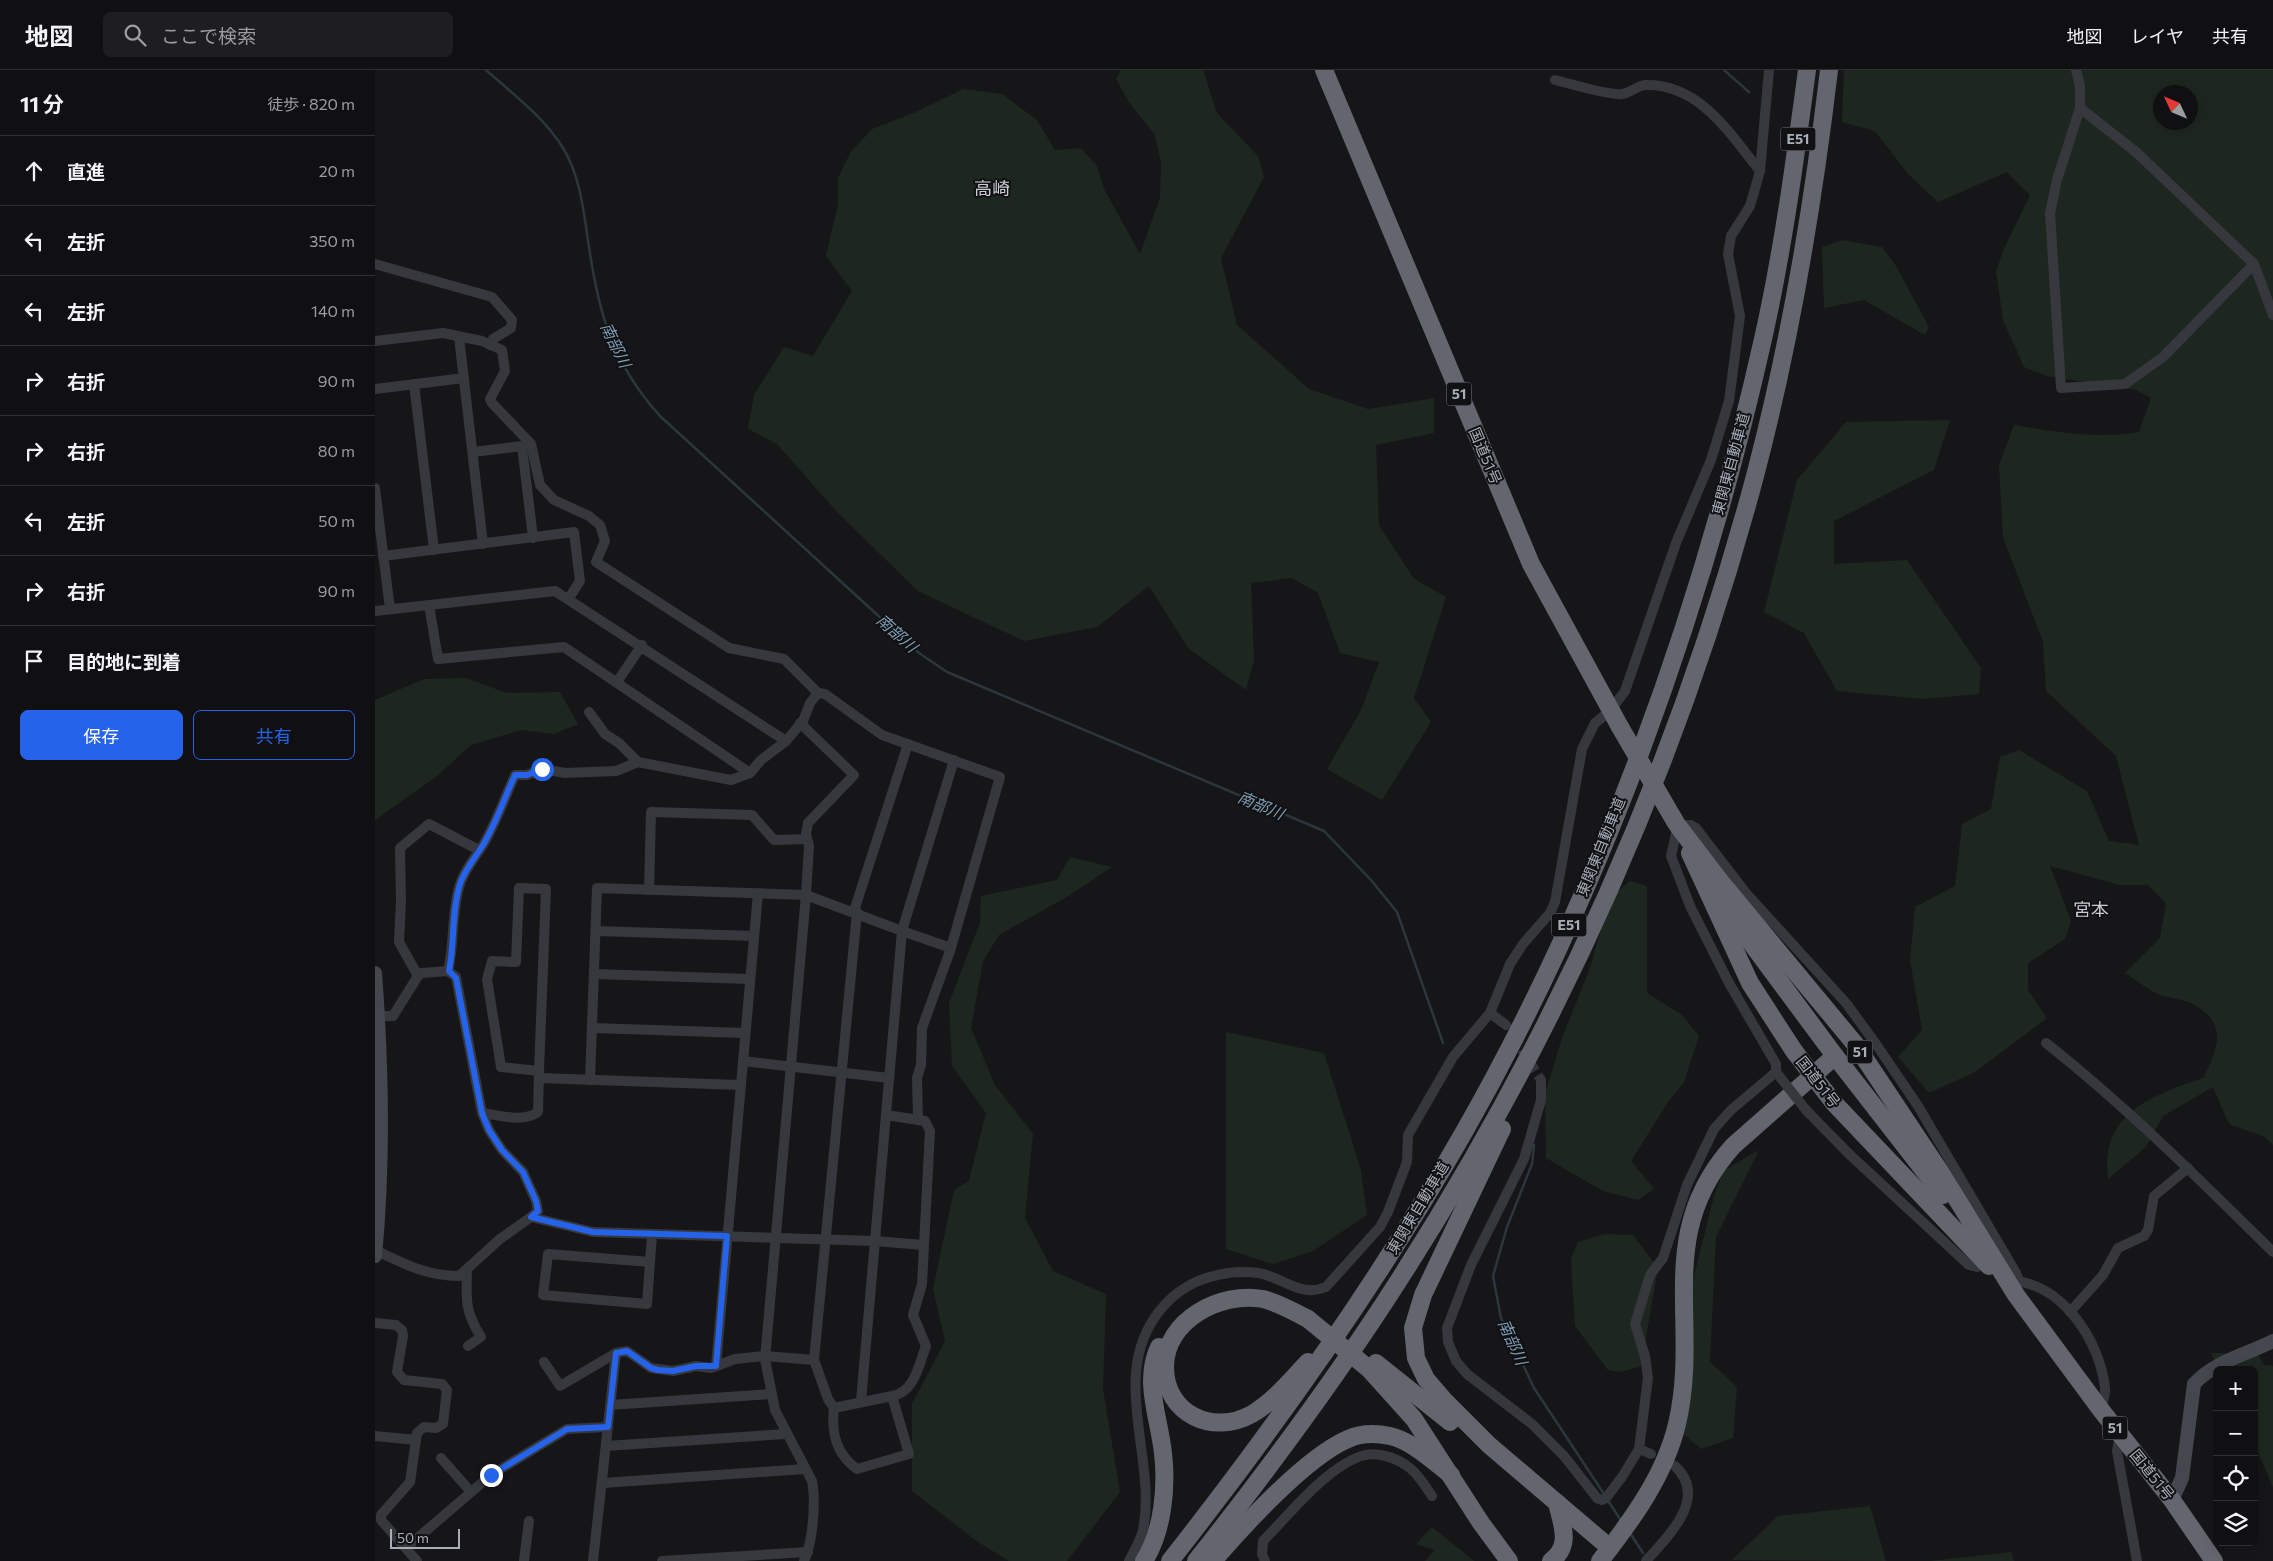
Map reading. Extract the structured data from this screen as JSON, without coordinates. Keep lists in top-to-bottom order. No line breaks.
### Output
{"streets":{"highway":["E51","51","国道51号","東関東自動車道"]},"districts":["高崎","宮本"],"water":["南部川"],"scale_bar":"50 m","north":"top left","page":{"header":"地図","search":"ここで検索","nav":["地図","レイヤ","共有"],"heading":["11 分","徒歩 · 820 m"],"list":[["直進","20 m"],["左折","350 m"],["左折","140 m"],["右折","90 m"],["右折","80 m"],["左折","50 m"],["右折","90 m"],"目的地に到着"],"buttons":["保存","共有"],"map_buttons":["+","−"],"scale":"50 m"}}
